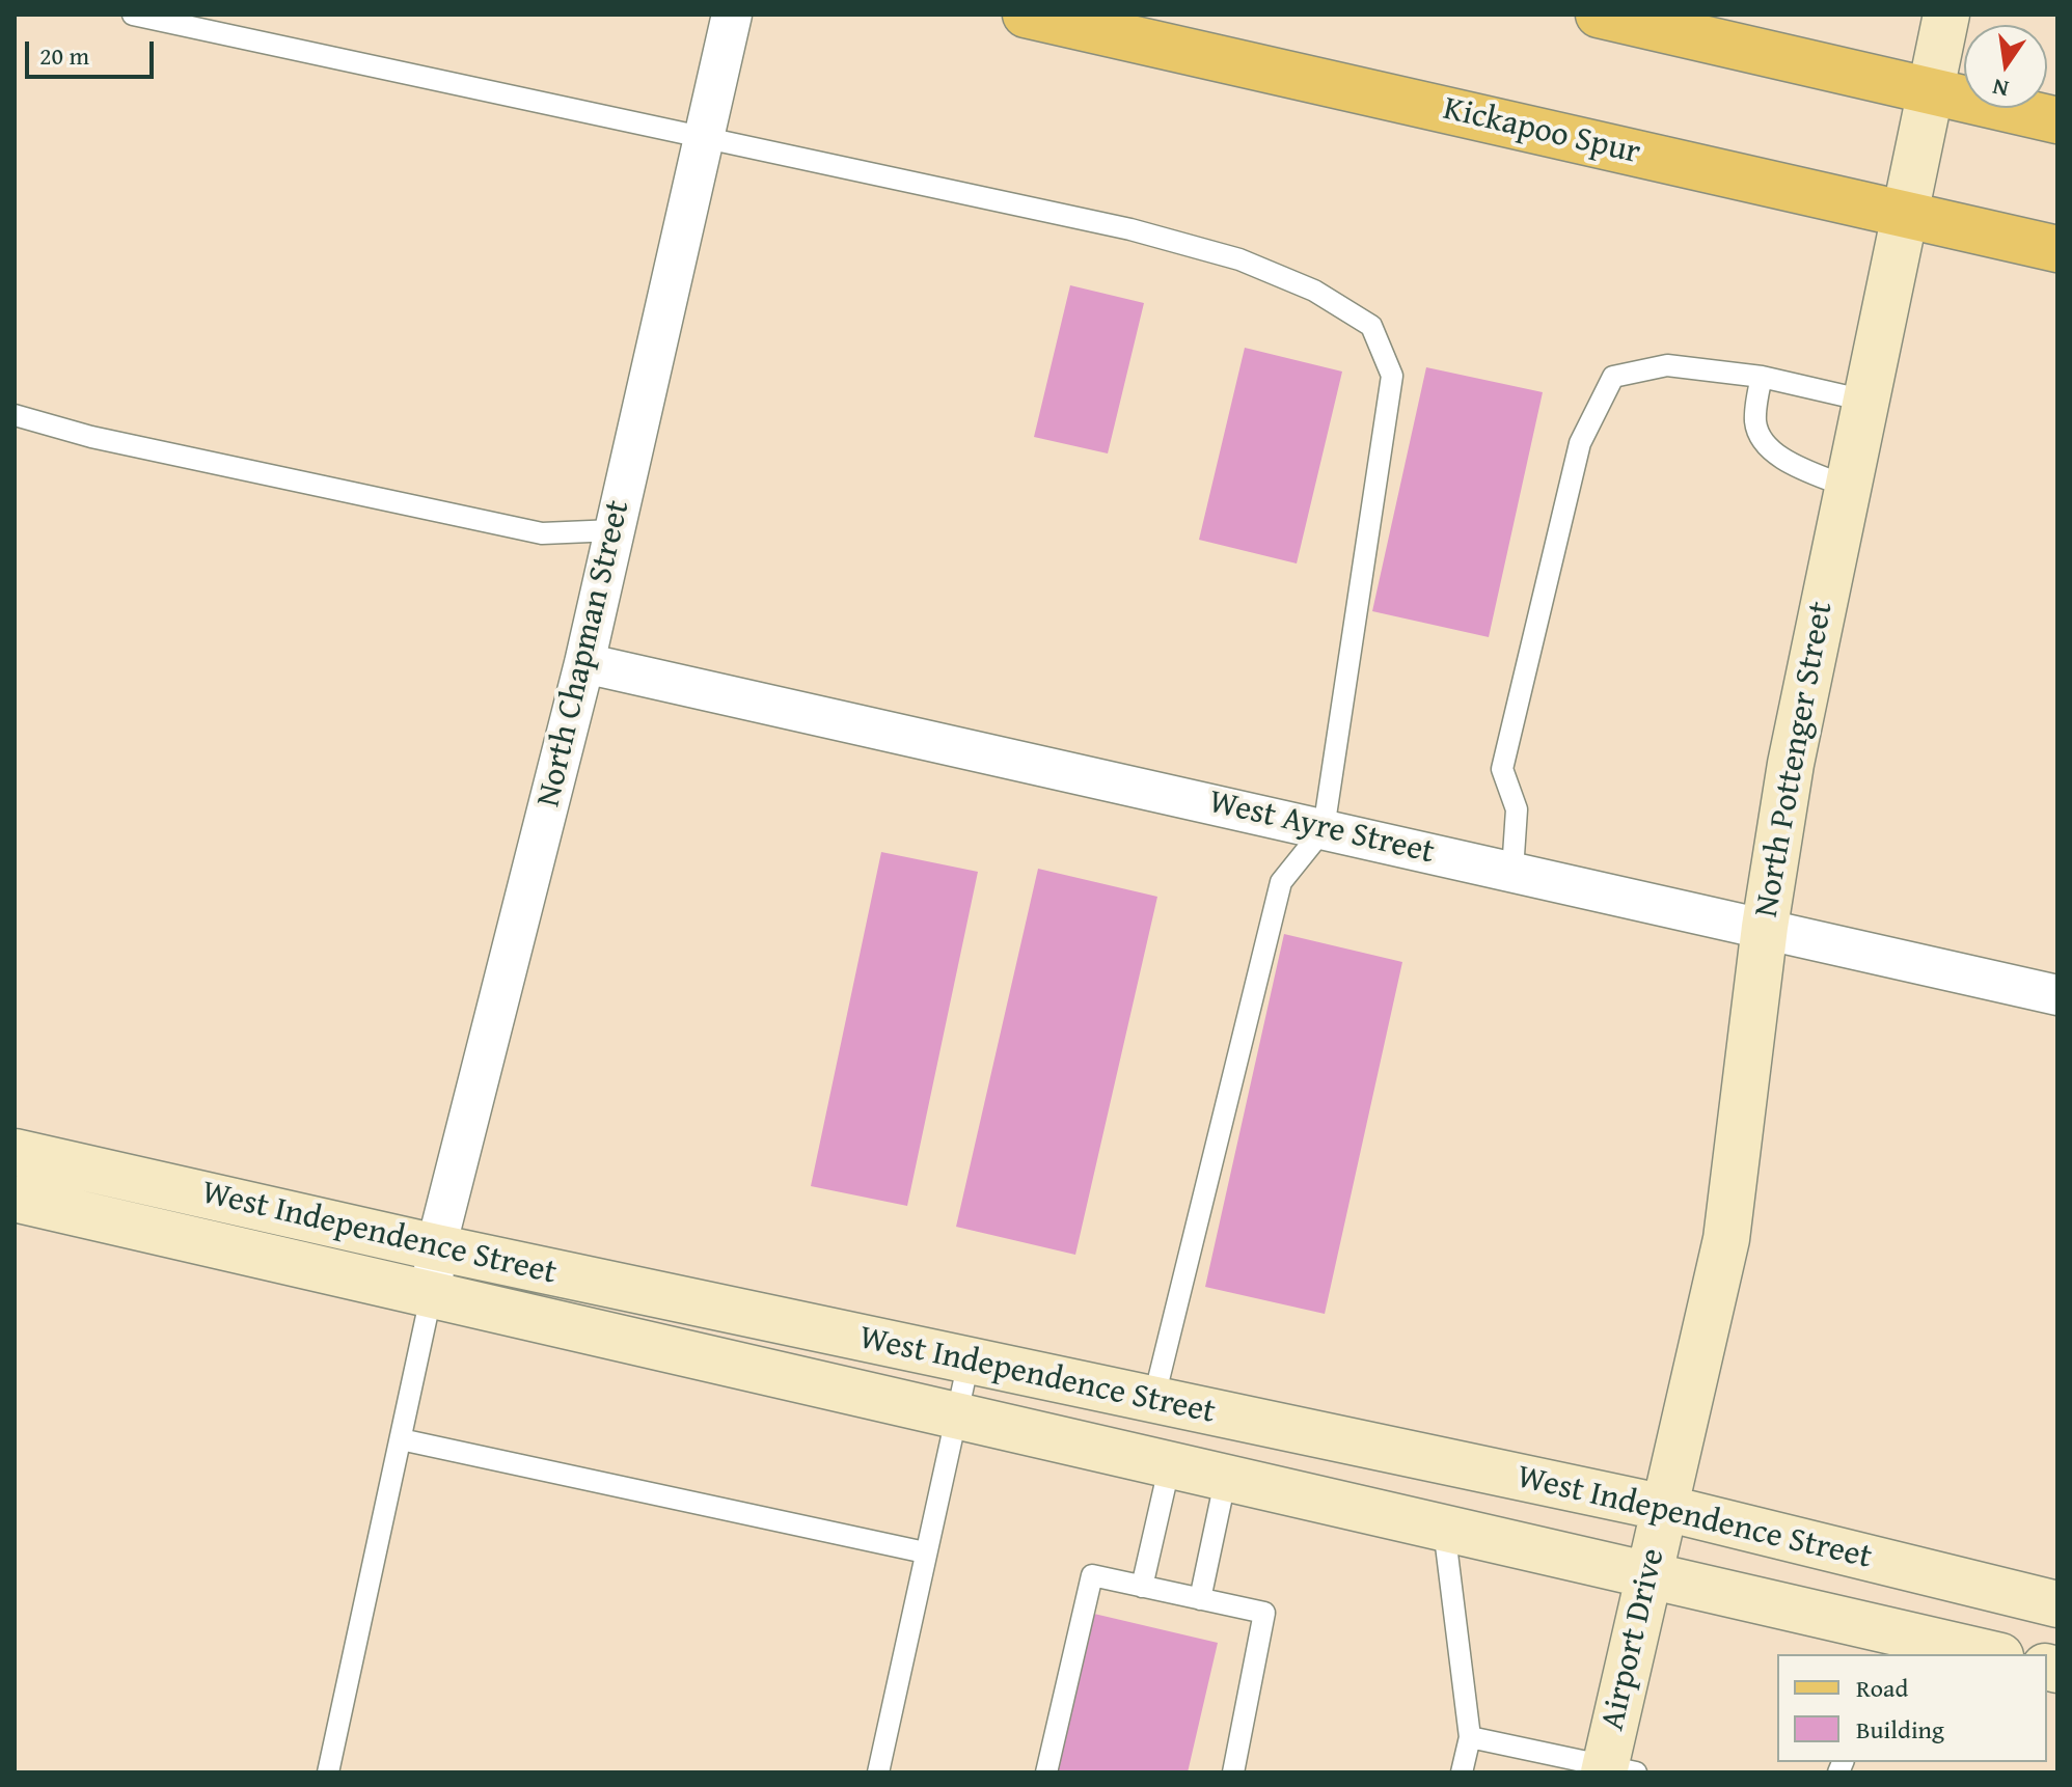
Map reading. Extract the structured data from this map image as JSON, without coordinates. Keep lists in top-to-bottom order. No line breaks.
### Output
{"streets":{"main road":["Kickapoo Spur"],"street":["North Chapman Street","North Pottenger Street","West Ayre Street","West Independence Street","Airport Drive"]},"crossings":[["Kickapoo Spur","North Pottenger Street"],["North Chapman Street","West Ayre Street"],["North Chapman Street","West Independence Street"],["North Pottenger Street","West Ayre Street"],["North Pottenger Street","West Independence Street"],["North Pottenger Street","Airport Drive"],["West Independence Street","Airport Drive"]],"legend":["Road","Building"],"scale_bar":"20 m","north":"bottom"}
